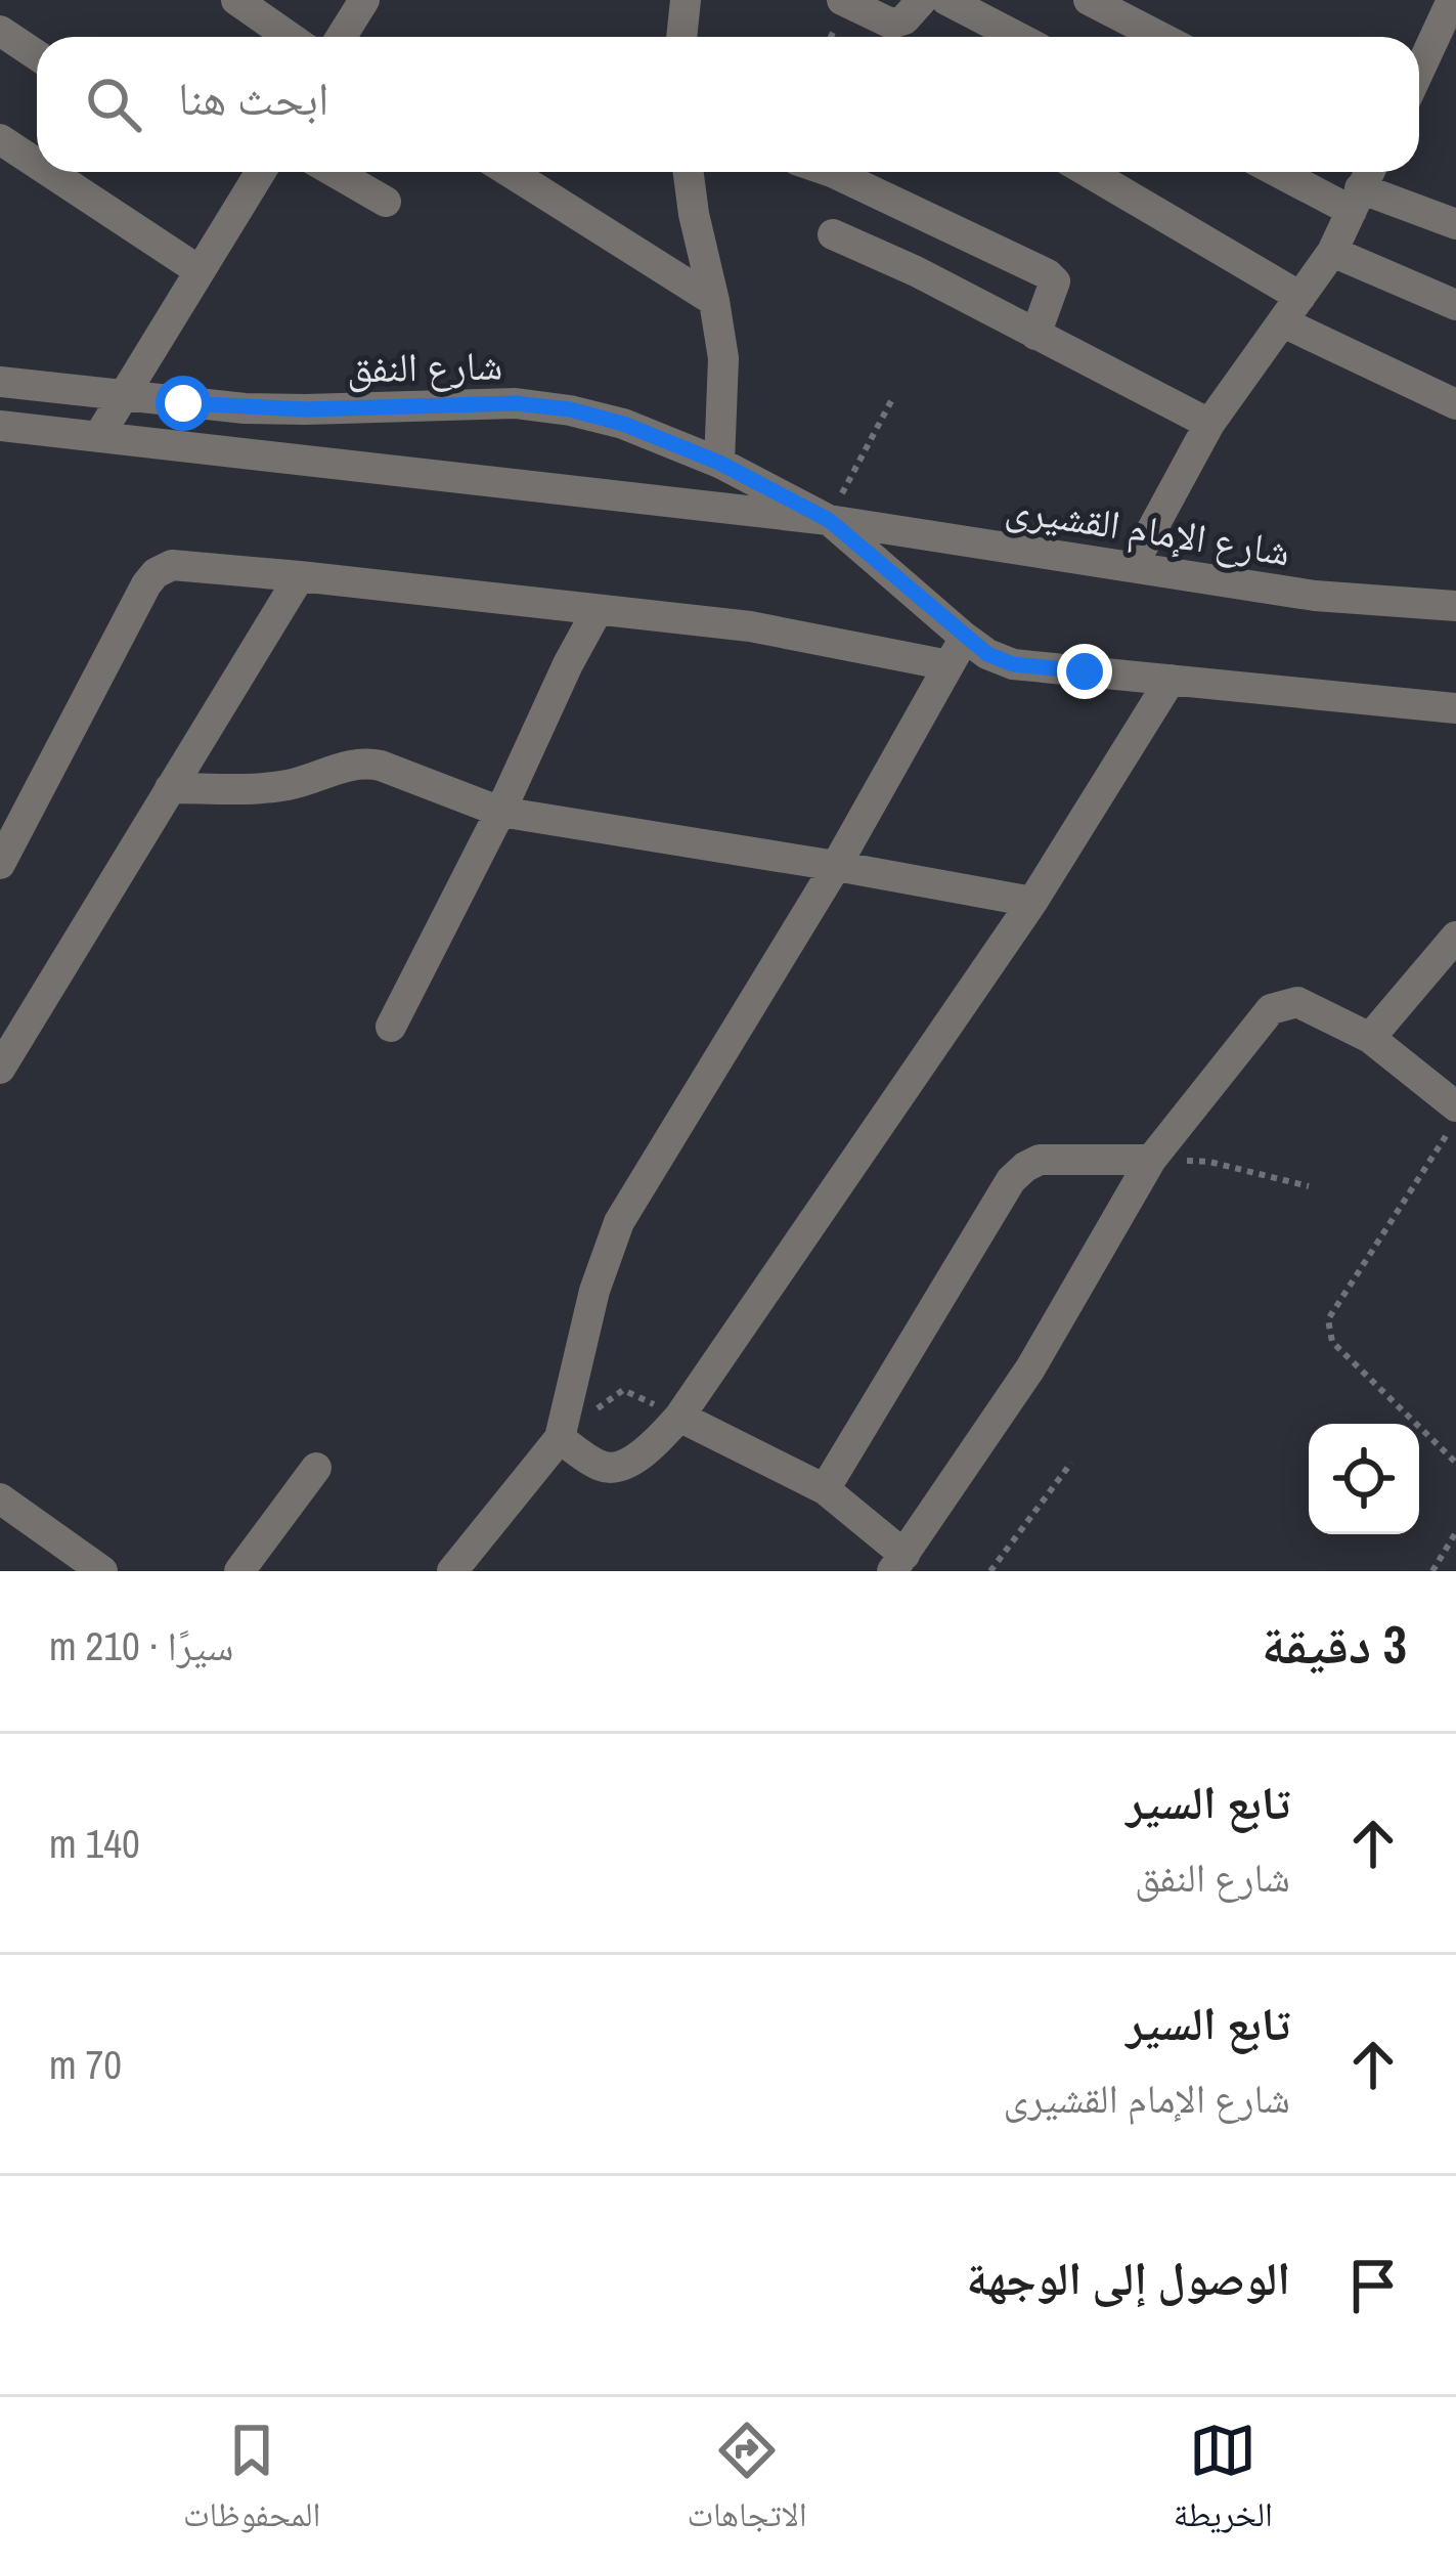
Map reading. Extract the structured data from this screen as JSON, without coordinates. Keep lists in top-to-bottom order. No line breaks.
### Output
{"streets":{"street":["شارع النفق","شارع الإمام القشيرى"]},"crossings":[["شارع النفق","شارع الإمام القشيرى"]],"page":{"search":"ابحث هنا","heading":["3 دقيقة","سيرًا · 210 m"],"list":[["تابع السير","شارع النفق","140 m"],["تابع السير","شارع الإمام القشيرى","70 m"],"الوصول إلى الوجهة"],"nav":["الخريطة","الاتجاهات","المحفوظات"]}}
